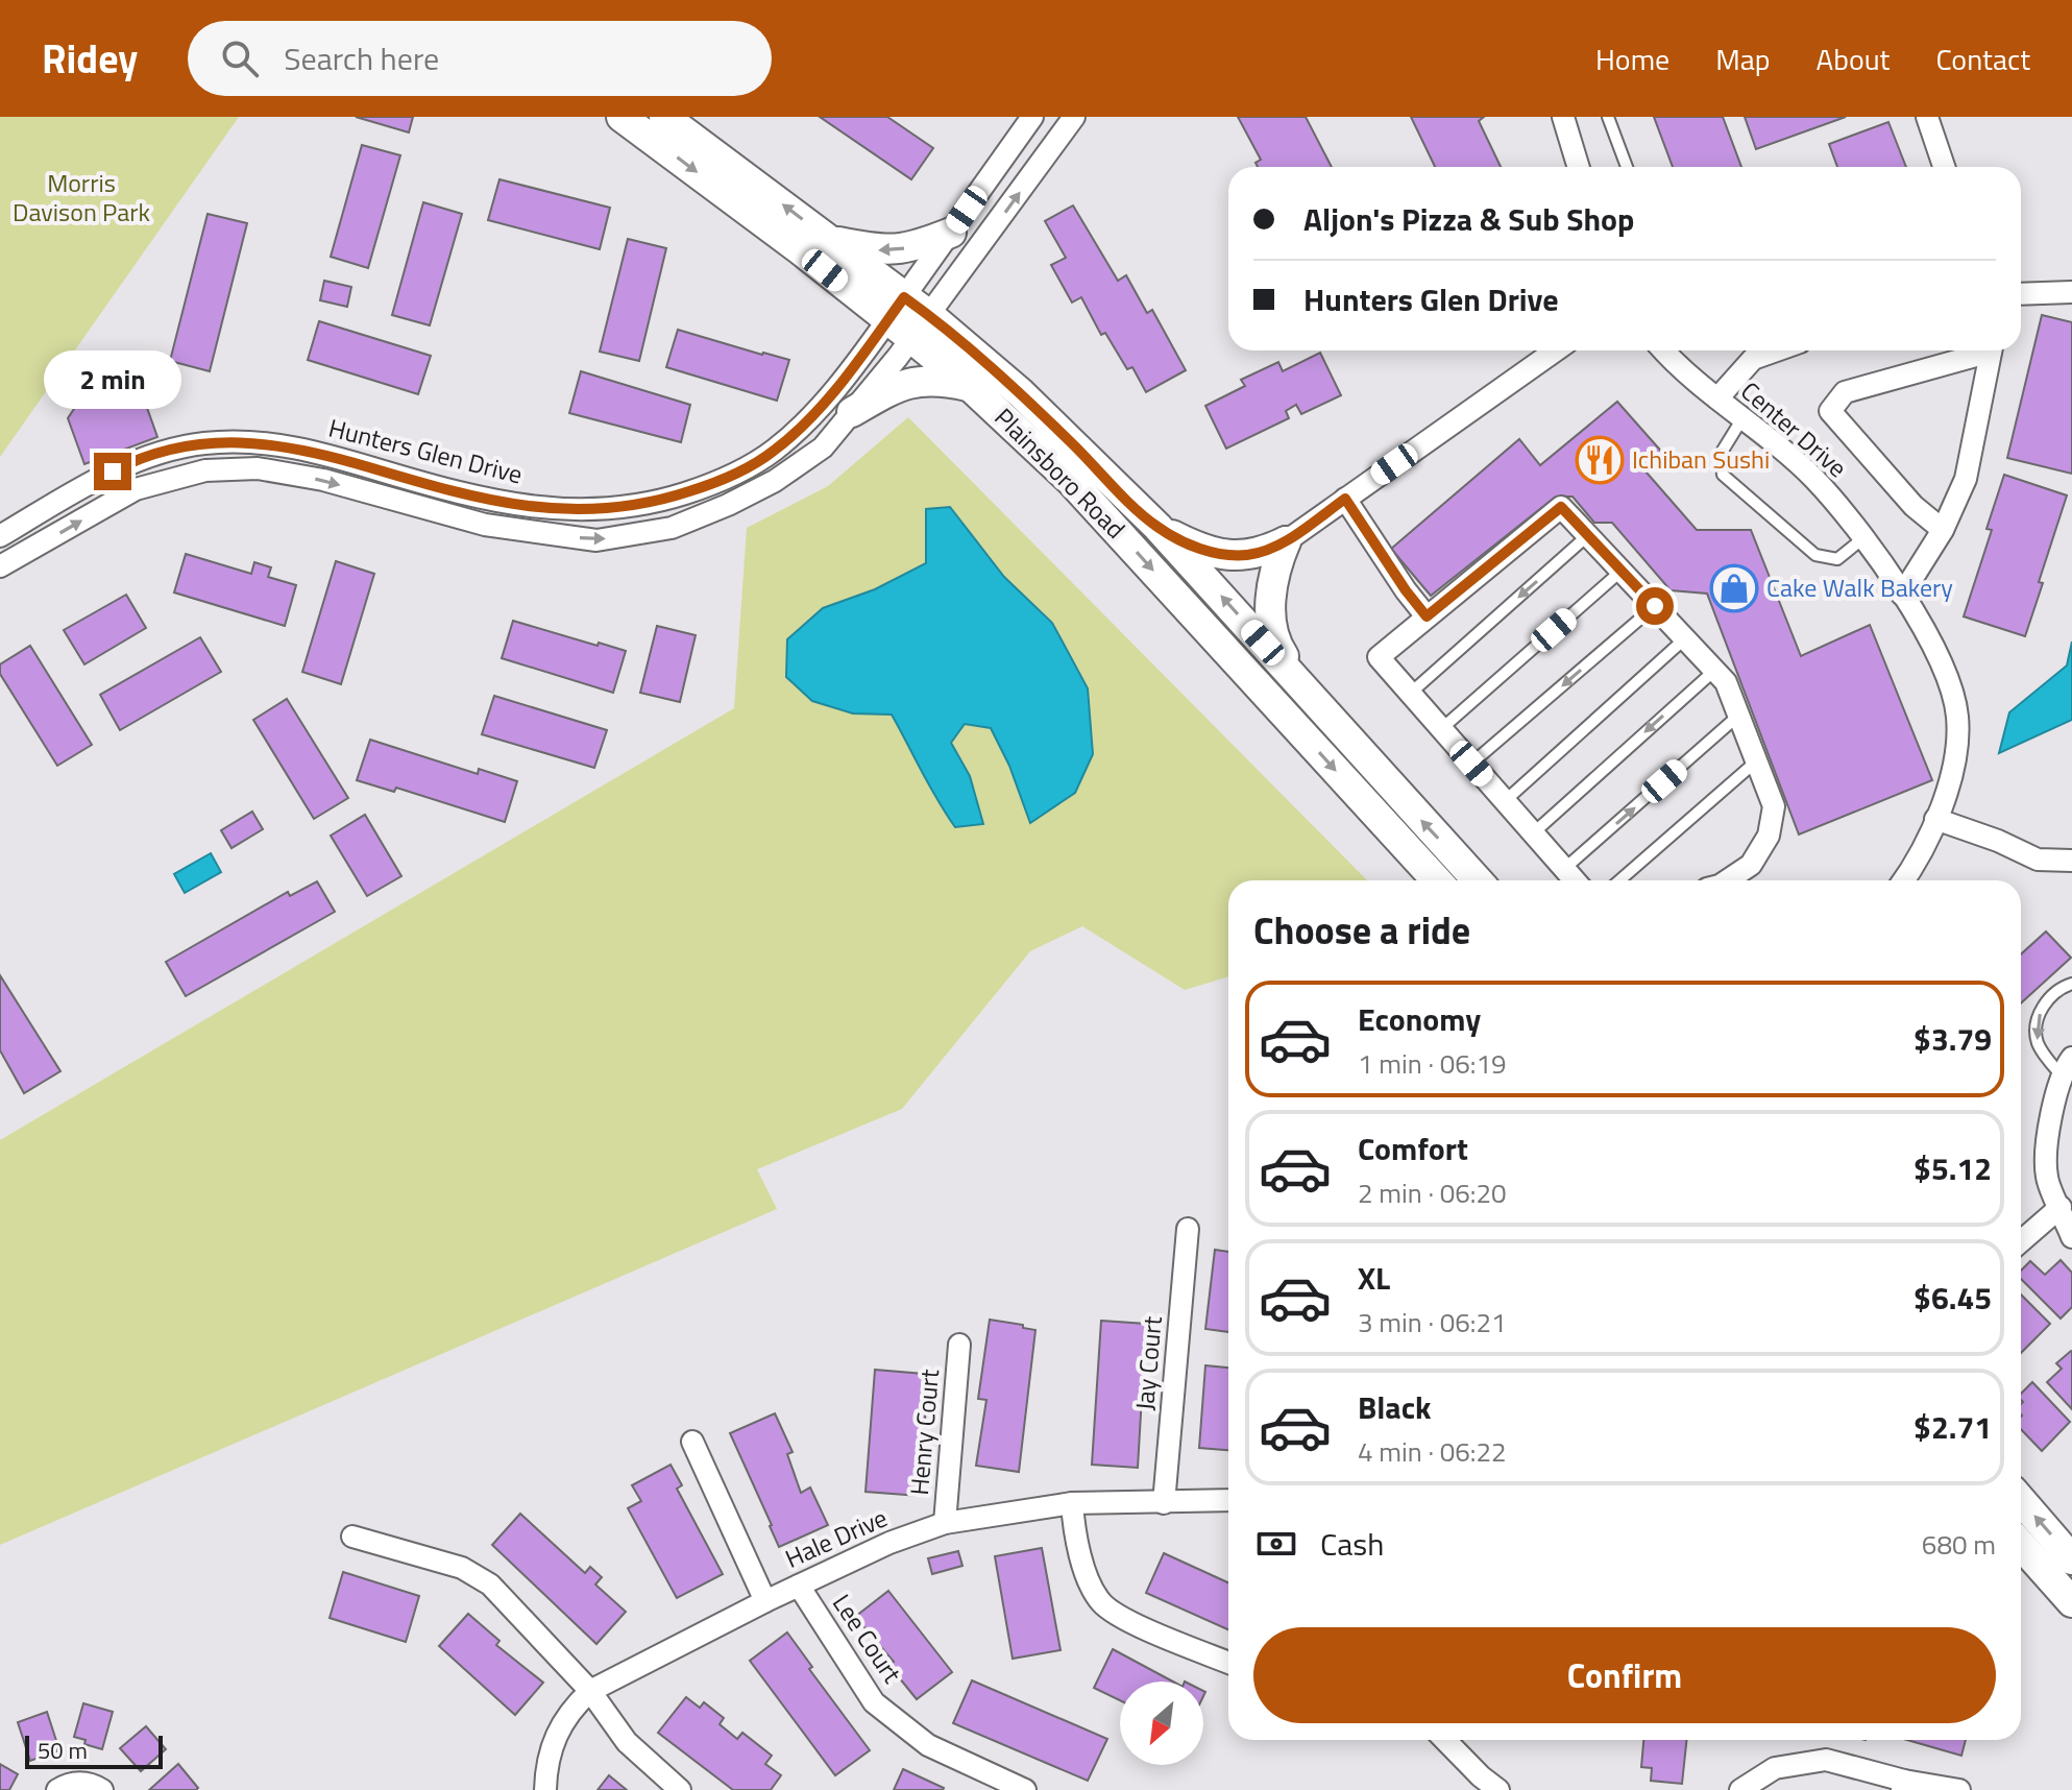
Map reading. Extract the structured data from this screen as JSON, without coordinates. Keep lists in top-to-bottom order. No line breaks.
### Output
{"streets":{"street":["Center Drive","Hunters Glen Drive","Plainsboro Road","Jay Court","Henry Court","Hale Drive","Lee Court"]},"crossings":[["Hunters Glen Drive","Plainsboro Road"],["Jay Court","Hale Drive"],["Henry Court","Hale Drive"],["Hale Drive","Lee Court"]],"parks":["Morris Davison Park"],"places":{"restaurant":["Ichiban Sushi"],"shop":["Cake Walk Bakery"]},"scale_bar":"50 m","north":"bottom left","page":{"header":"Ridey","search":"Search here","nav":["Home","Map","About","Contact"],"banner":["Aljon's Pizza & Sub Shop","Hunters Glen Drive"],"bubble":"2 min","heading":"Choose a ride","list":[{"name":"Economy","note":"1 min · 06:19","value":"$3.79"},{"name":"Comfort","note":"2 min · 06:20","value":"$5.12"},{"name":"XL","note":"3 min · 06:21","value":"$6.45"},{"name":"Black","note":"4 min · 06:22","value":"$2.71"}],"pay":["Cash","680 m"],"buttons":"Confirm","scale":"50 m"}}
